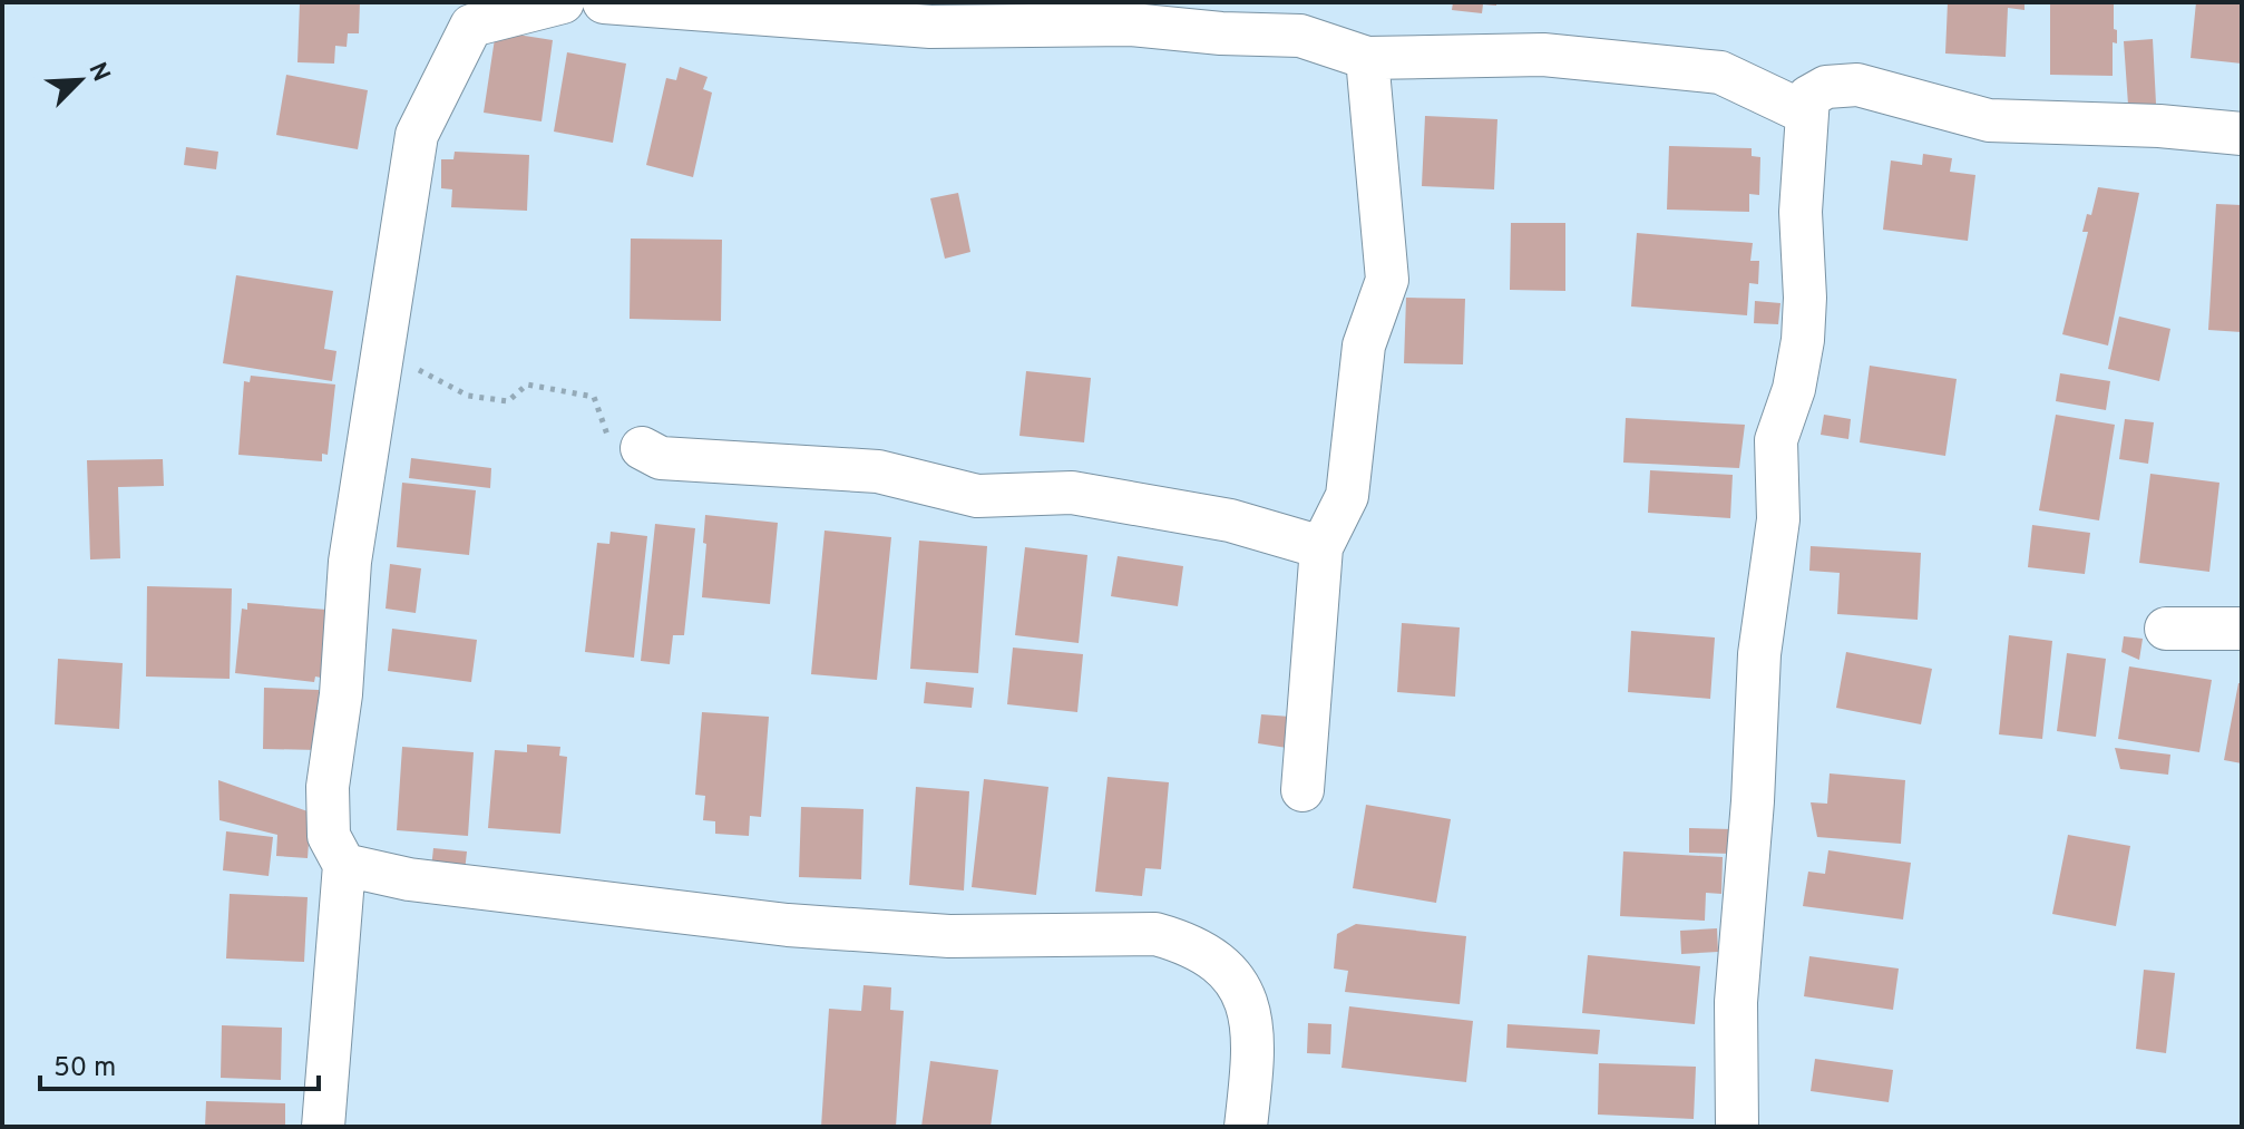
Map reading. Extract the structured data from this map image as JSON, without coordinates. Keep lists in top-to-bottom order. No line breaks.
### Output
{"scale_bar":"50 m","north":"top right"}
